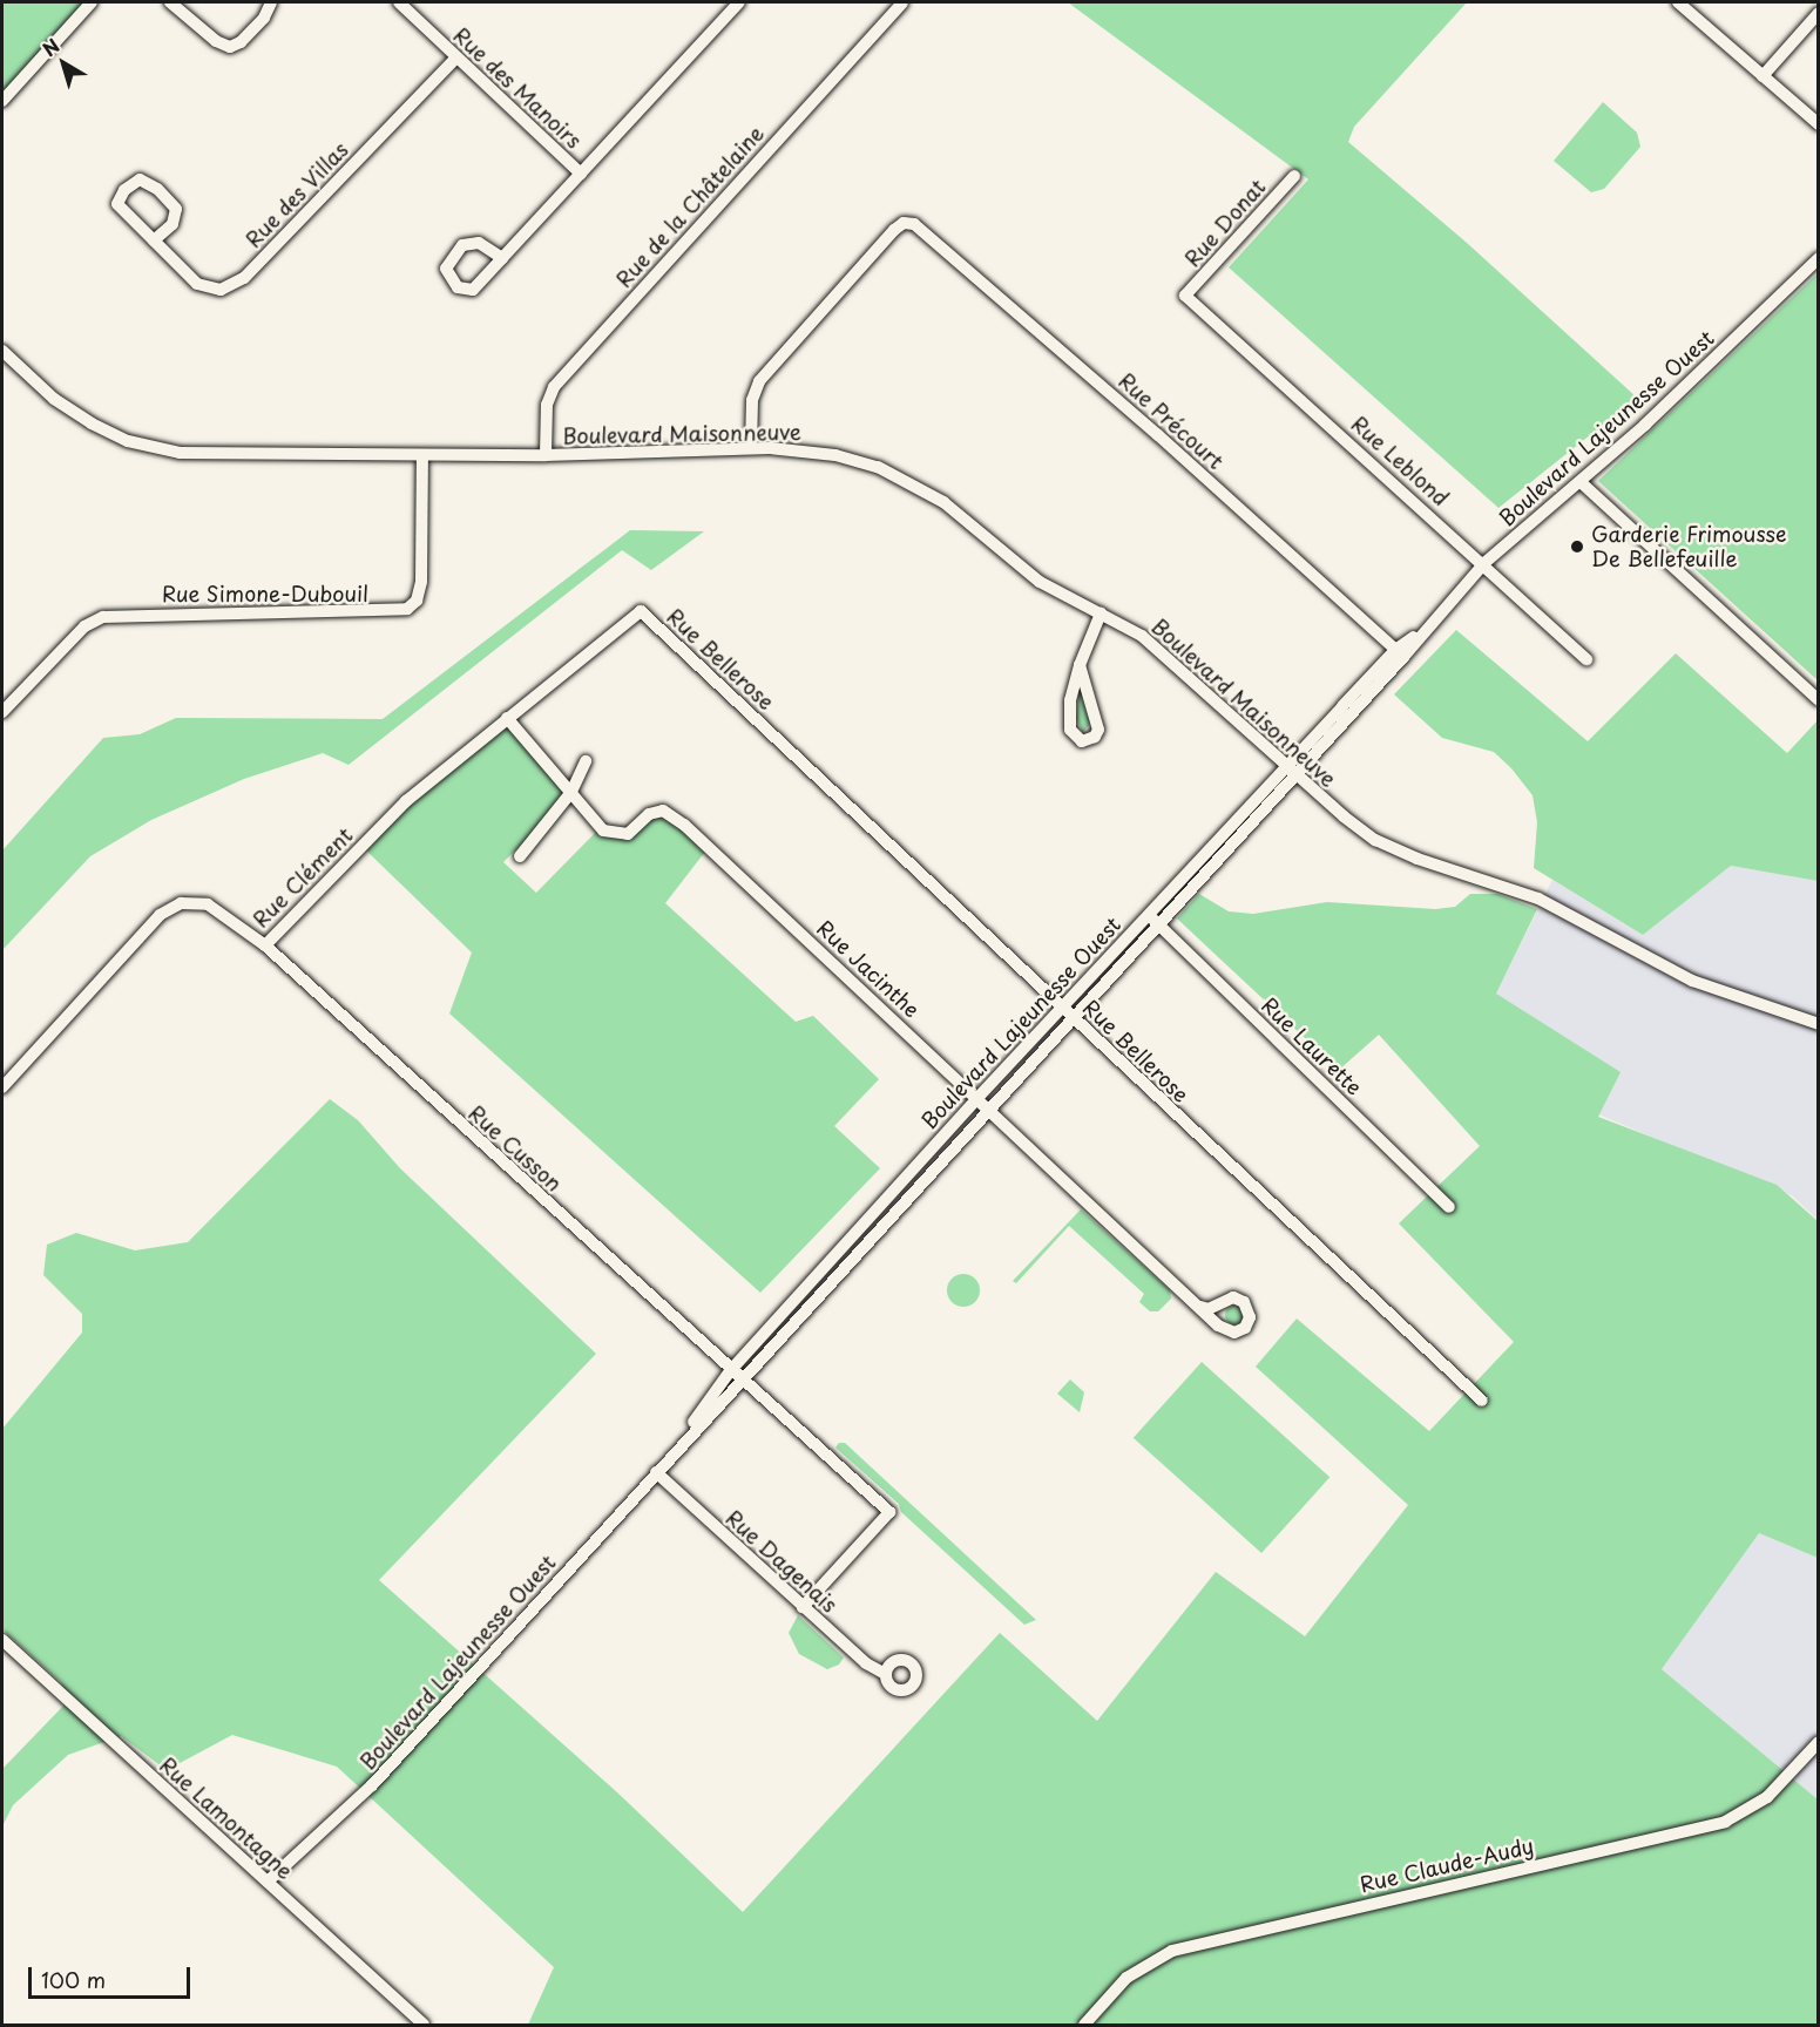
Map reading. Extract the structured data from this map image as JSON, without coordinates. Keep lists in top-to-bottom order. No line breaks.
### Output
{"streets":{"street":["Rue des Manoirs","Rue des Villas","Rue de la Châtelaine","Rue Donat","Rue Précourt","Boulevard Lajeunesse Ouest","Boulevard Maisonneuve","Rue Leblond","Rue Simone-Dubouil","Rue Bellerose","Rue Clément","Rue Jacinthe","Rue Laurette","Rue Cusson","Rue Dagenais","Rue Lamontagne","Rue Claude-Audy"]},"crossings":[["Rue des Manoirs","Rue des Villas"],["Rue de la Châtelaine","Boulevard Maisonneuve"],["Rue Donat","Rue Leblond"],["Rue Précourt","Boulevard Lajeunesse Ouest"],["Rue Précourt","Boulevard Maisonneuve"],["Boulevard Lajeunesse Ouest","Boulevard Maisonneuve"],["Boulevard Lajeunesse Ouest","Rue Leblond"],["Boulevard Lajeunesse Ouest","Rue Bellerose"],["Boulevard Lajeunesse Ouest","Rue Jacinthe"],["Boulevard Lajeunesse Ouest","Rue Laurette"],["Boulevard Lajeunesse Ouest","Rue Cusson"],["Boulevard Lajeunesse Ouest","Rue Dagenais"],["Boulevard Lajeunesse Ouest","Rue Lamontagne"],["Boulevard Maisonneuve","Rue Simone-Dubouil"],["Rue Bellerose","Rue Clément"],["Rue Clément","Rue Jacinthe"],["Rue Clément","Rue Cusson"],["Rue Cusson","Rue Dagenais"]],"places":["Garderie Frimousse De Bellefeuille"],"scale_bar":"100 m","north":"top left"}
